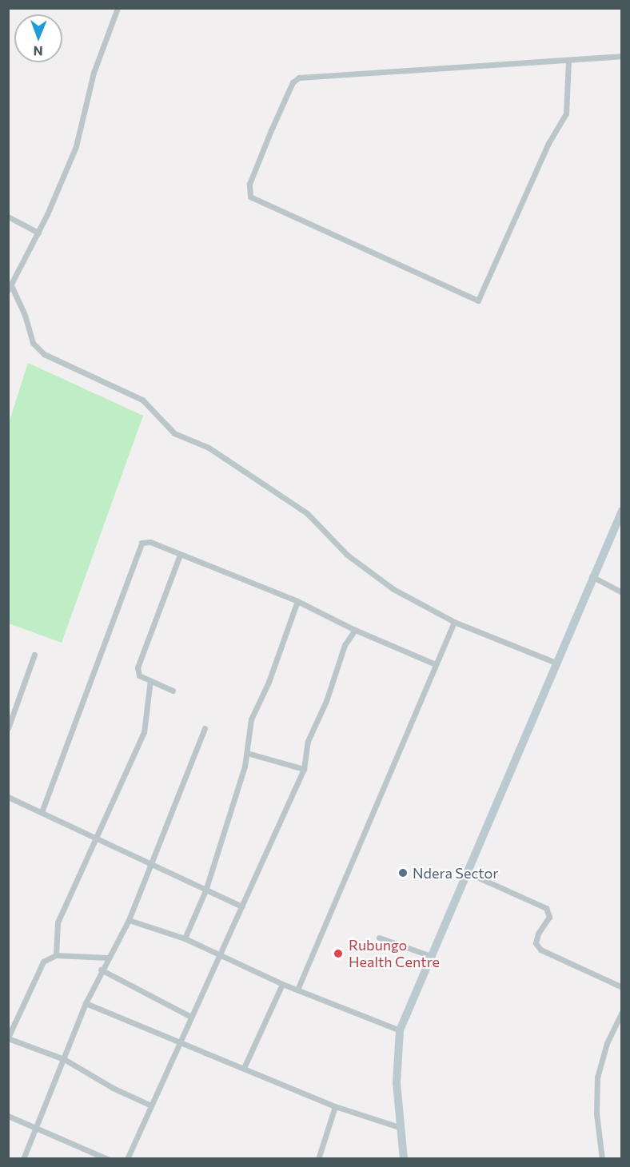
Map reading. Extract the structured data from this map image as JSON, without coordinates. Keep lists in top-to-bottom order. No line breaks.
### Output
{"places":["Ndera Sector","Rubungo Health Centre"],"north":"bottom"}
